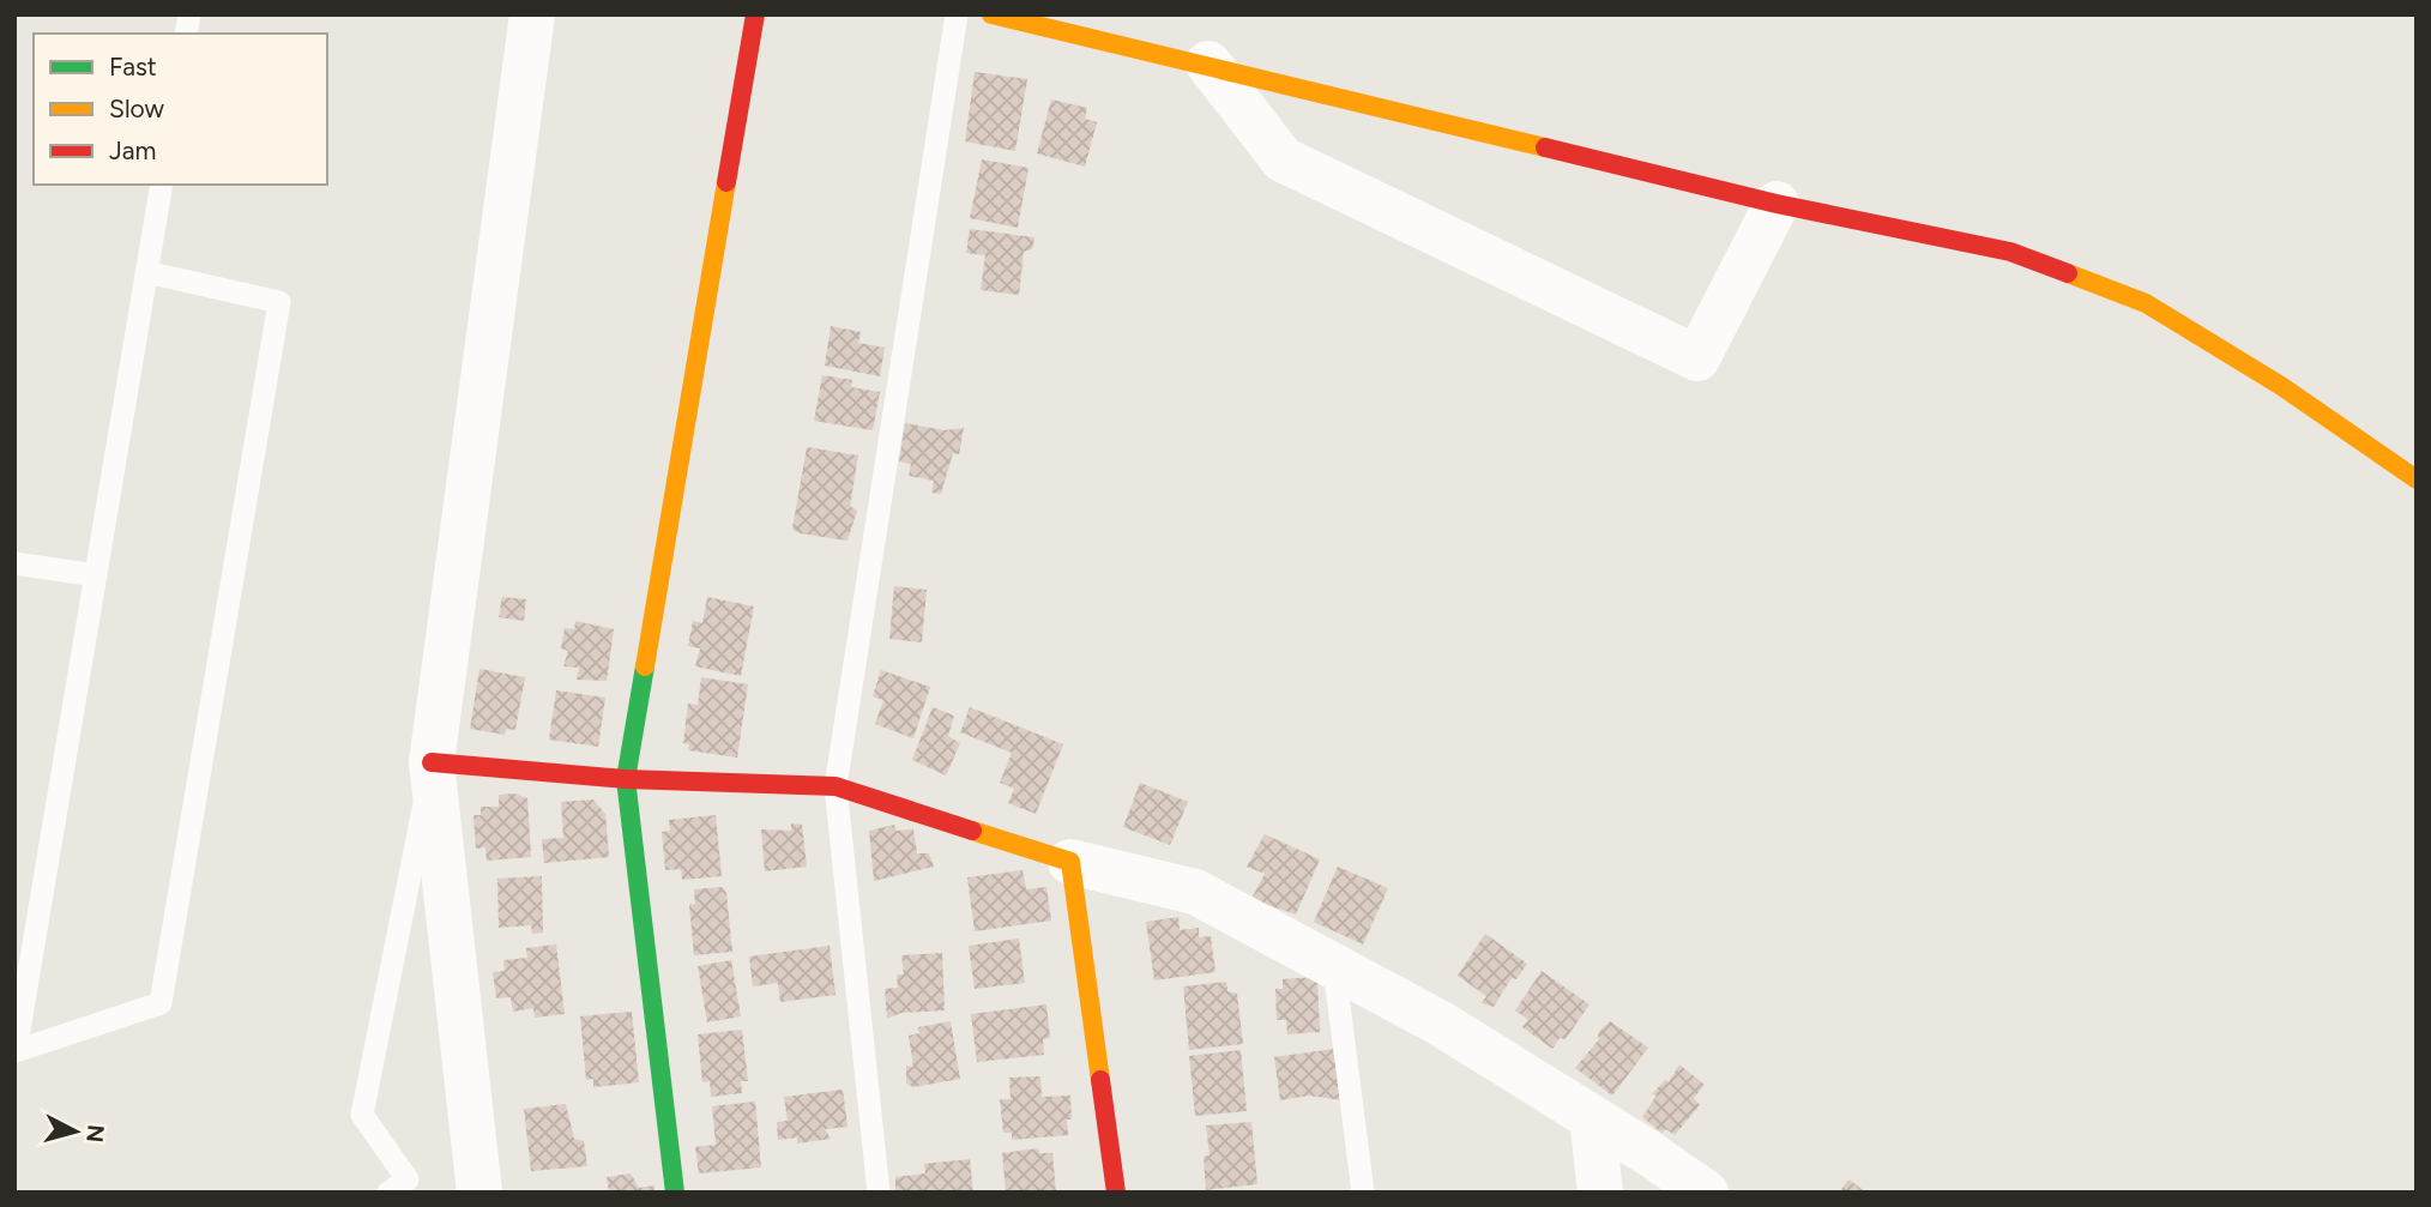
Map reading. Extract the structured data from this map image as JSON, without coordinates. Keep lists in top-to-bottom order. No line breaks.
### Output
{"legend":["Fast","Slow","Jam"],"north":"right"}
